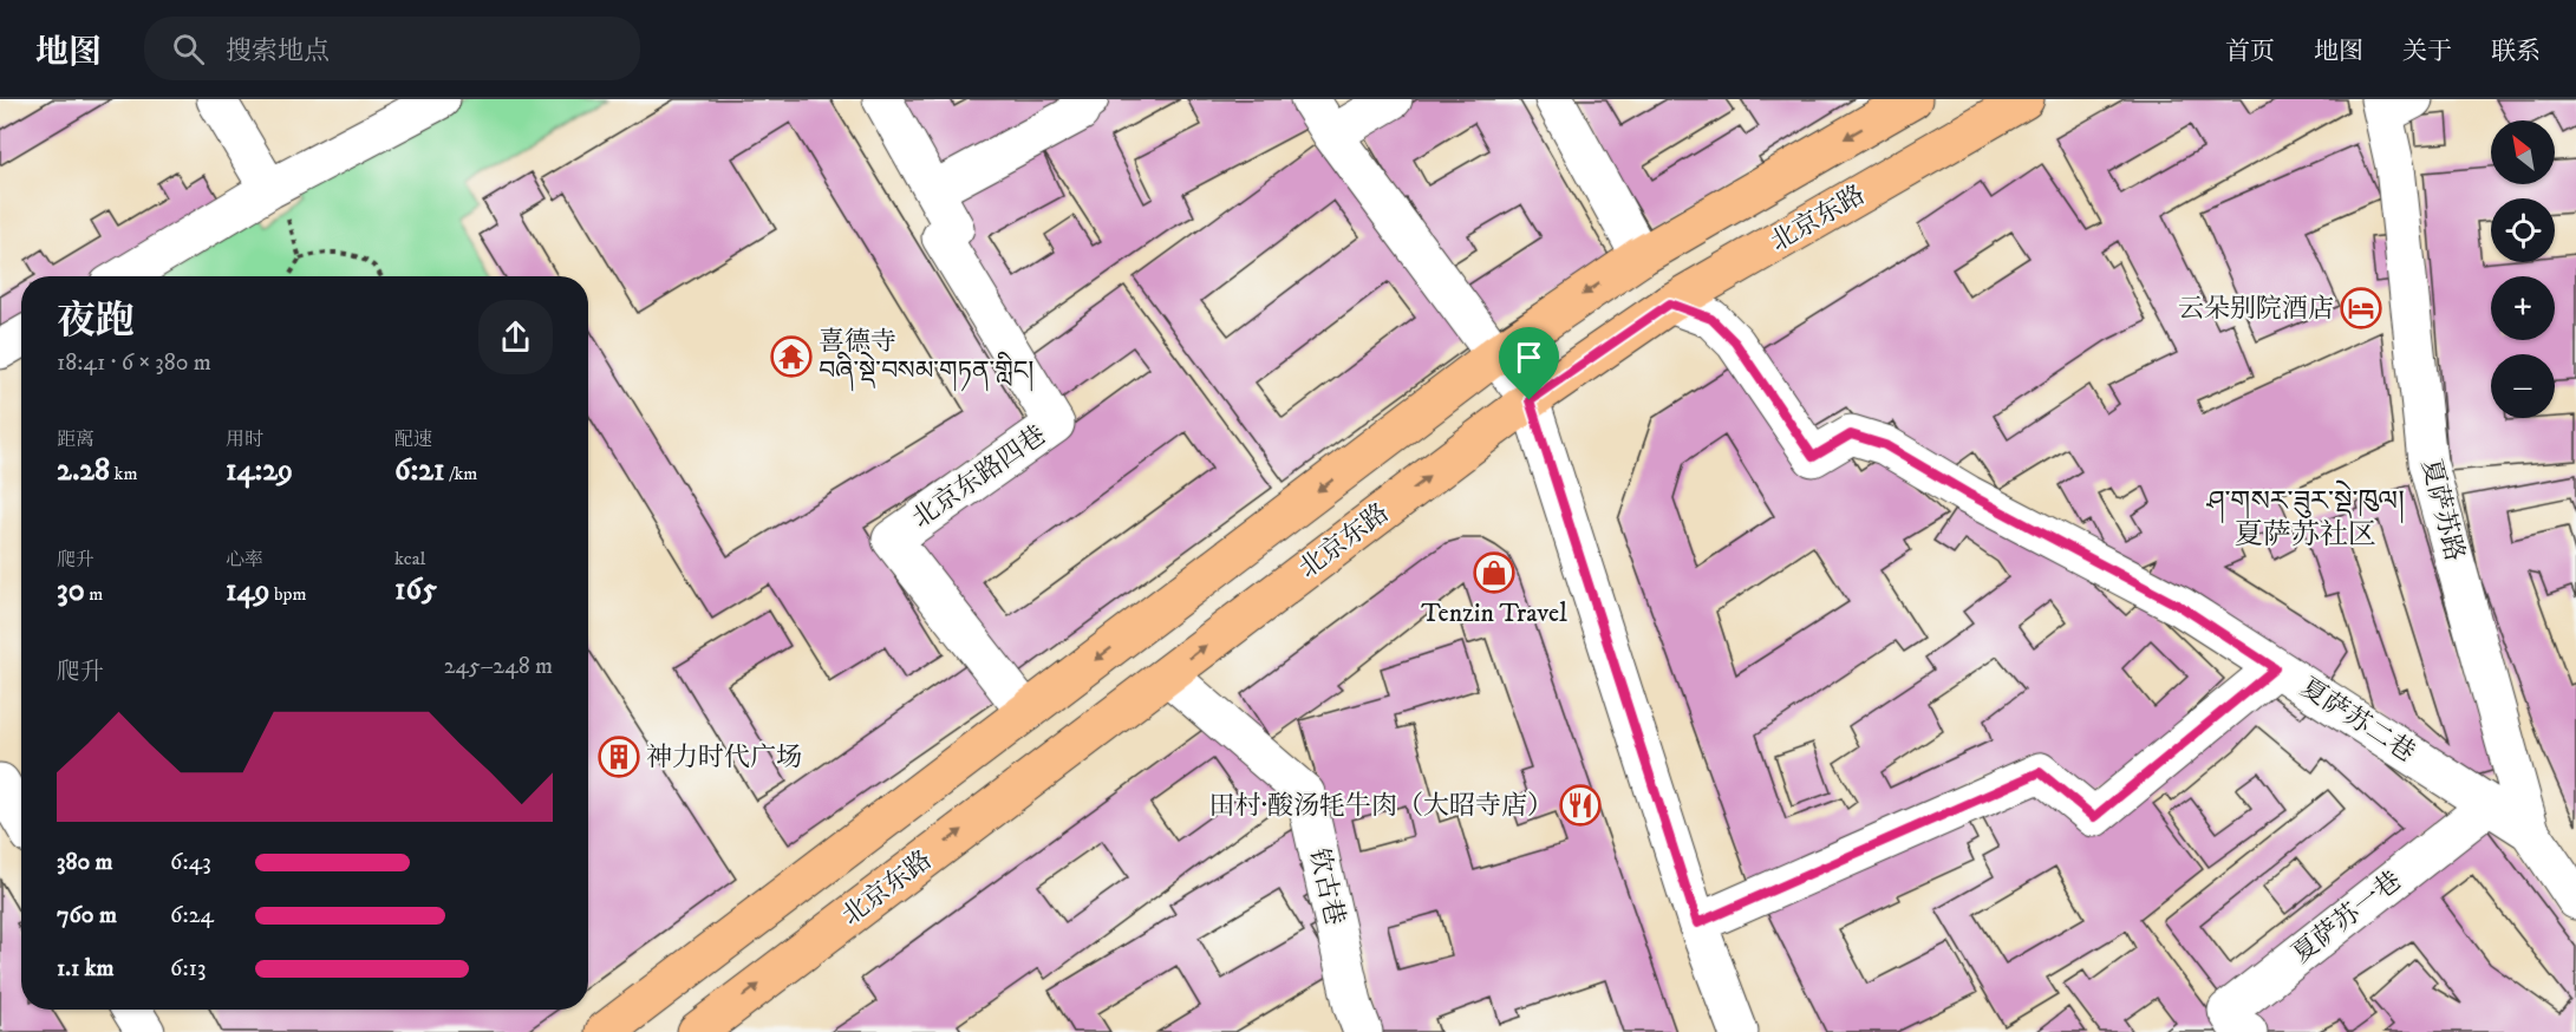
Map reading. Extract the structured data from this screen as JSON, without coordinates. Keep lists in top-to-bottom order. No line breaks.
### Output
{"streets":{"main road":["北京东路"],"street":["北京东路四巷","夏萨苏路","夏萨苏二巷","钦古巷","夏萨苏一巷"]},"crossings":[["北京东路","夏萨苏二巷"],["北京东路","钦古巷"],["夏萨苏路","夏萨苏二巷"],["夏萨苏二巷","夏萨苏一巷"]],"districts":["ཤ་གསར་ཟུར་སྡེ་ཁུལ། 夏萨苏社区"],"places":{"hotel":["云朵别院酒店"],"temple":["喜德寺 བཞི་སྡེ་བསམ་གཏན་གླིང།"],"shop":["Tenzin Travel"],"building":["神力时代广场"],"restaurant":["田村·酸汤牦牛肉（大昭寺店）"]},"north":"top left","page":{"header":"地图","search":"搜索地点","nav":["首页","地图","关于","联系"],"map_buttons":["+","−"],"heading":["夜跑","18:41 · 6 × 380 m"],"stats":[["距离","2.28 km"],["用时","14:29"],["配速","6:21 /km"],["爬升","30 m"],["心率","149 bpm"],["kcal","165"]],"chart":["爬升","245–248 m"],"list":[{"name":"380 m","note":"6:43"},{"name":"760 m","note":"6:24"},{"name":"1.1 km","note":"6:13"}]}}
